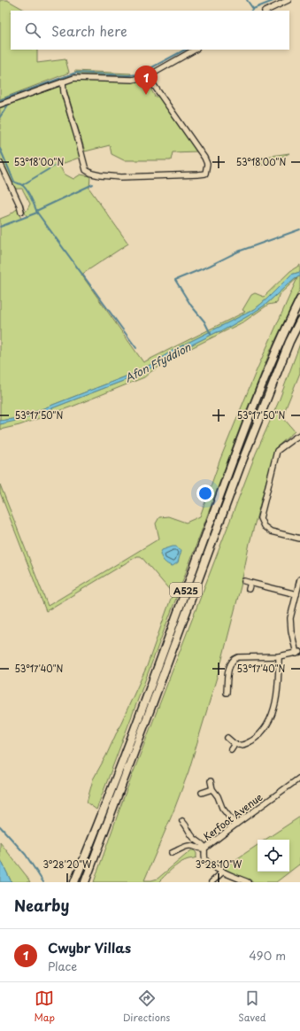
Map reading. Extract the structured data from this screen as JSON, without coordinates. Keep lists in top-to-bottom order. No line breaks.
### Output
{"streets":{"main road":["A525"],"street":["Kerfoot Avenue"]},"water":["Afon Ffyddion"],"page":{"search":"Search here","pins":"1","heading":"Nearby","list":[{"mark":"1","name":"Cwybr Villas","note":"Place","value":"490 m"}],"nav":["Map","Directions","Saved"]},"coordinates":["53°18'00\"N","53°17'50\"N","53°17'40\"N","3°28'20\"W","3°28'10\"W"]}
